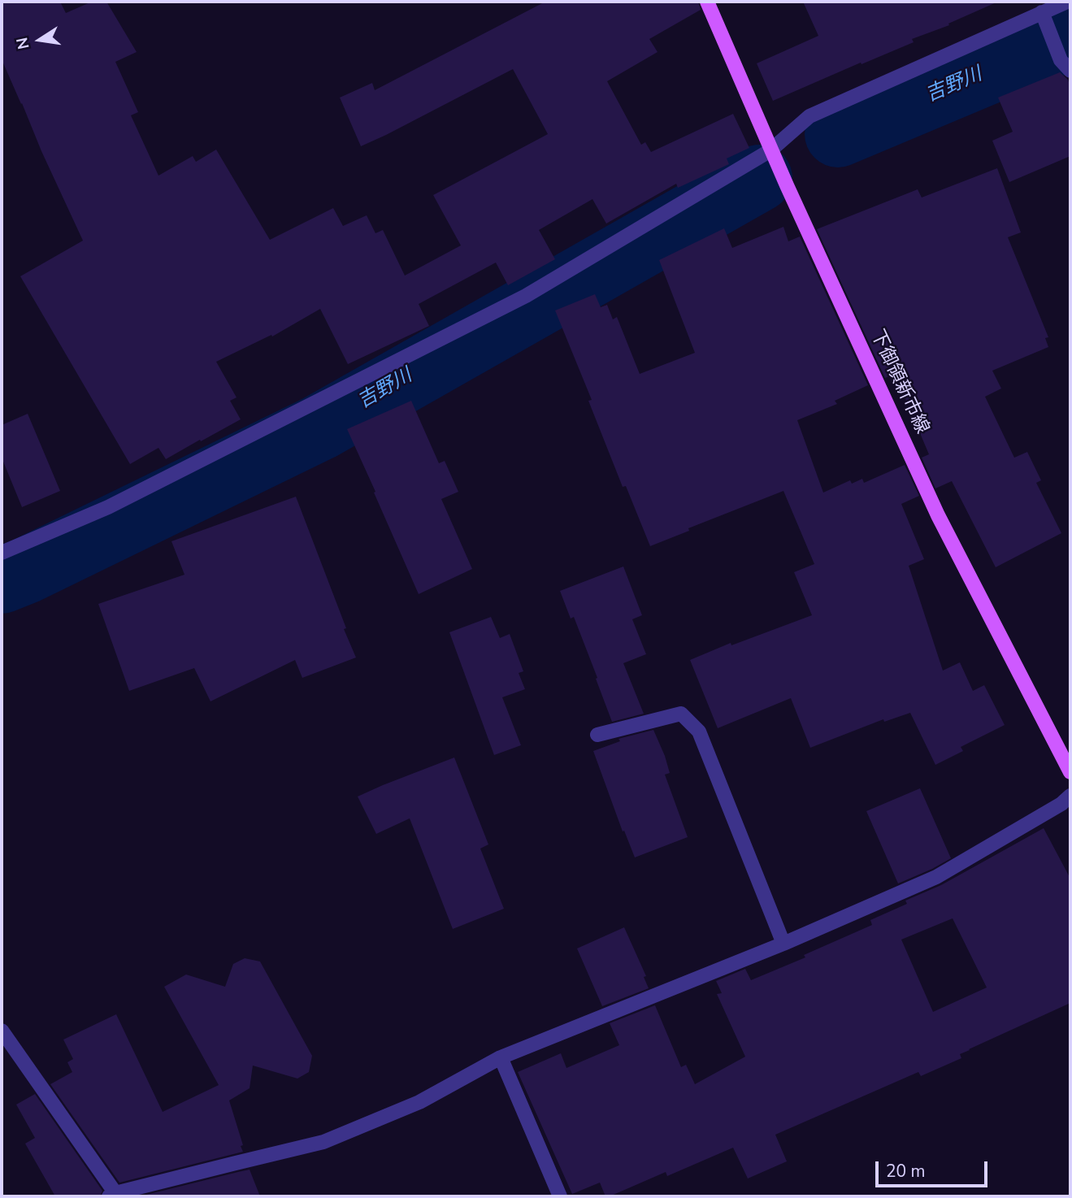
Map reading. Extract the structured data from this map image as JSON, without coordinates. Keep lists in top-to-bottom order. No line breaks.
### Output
{"streets":{"main road":["下御領新市線"]},"water":["吉野川"],"scale_bar":"20 m","north":"left"}
